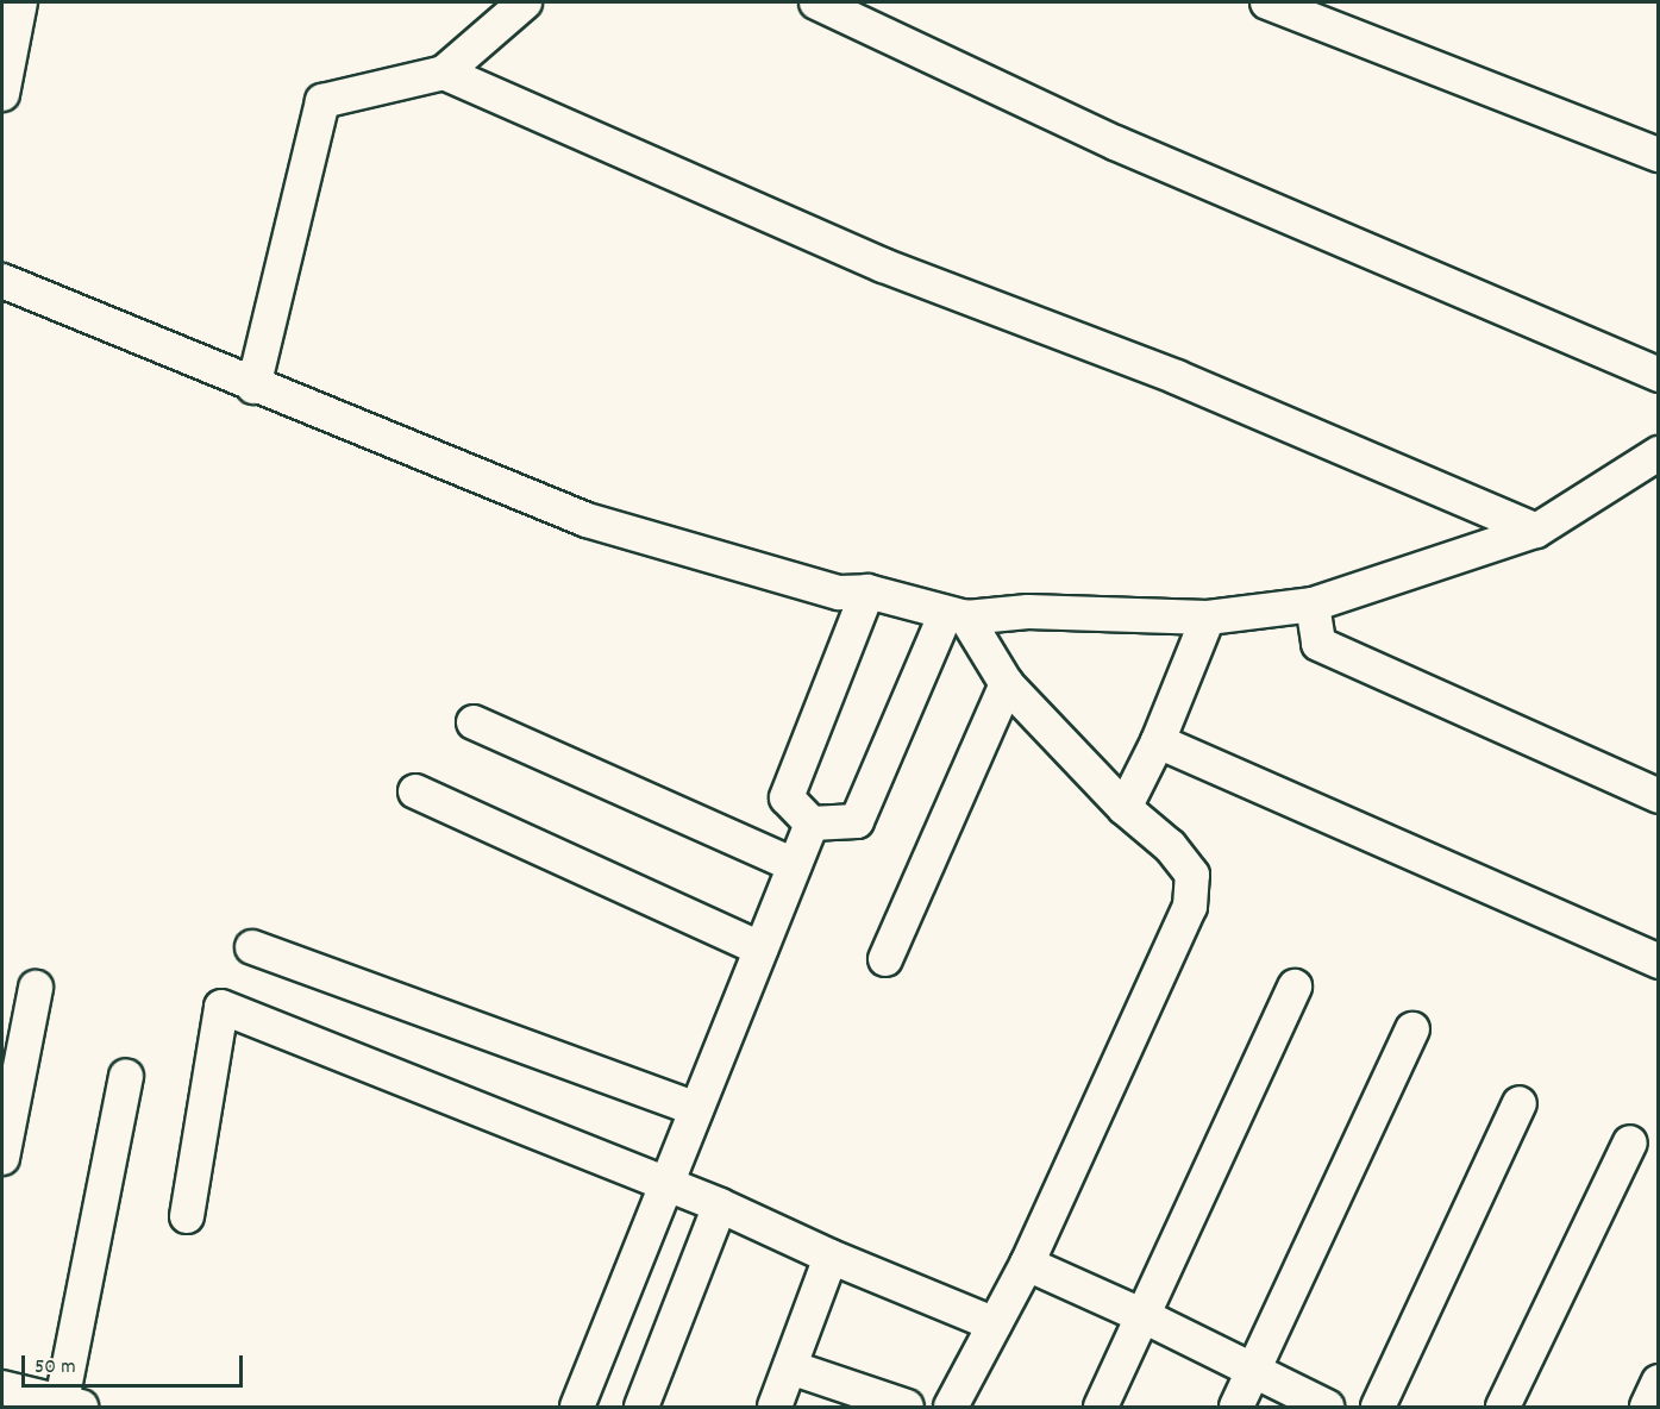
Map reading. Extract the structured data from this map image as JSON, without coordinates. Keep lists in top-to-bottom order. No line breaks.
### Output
{"scale_bar":"50 m"}
